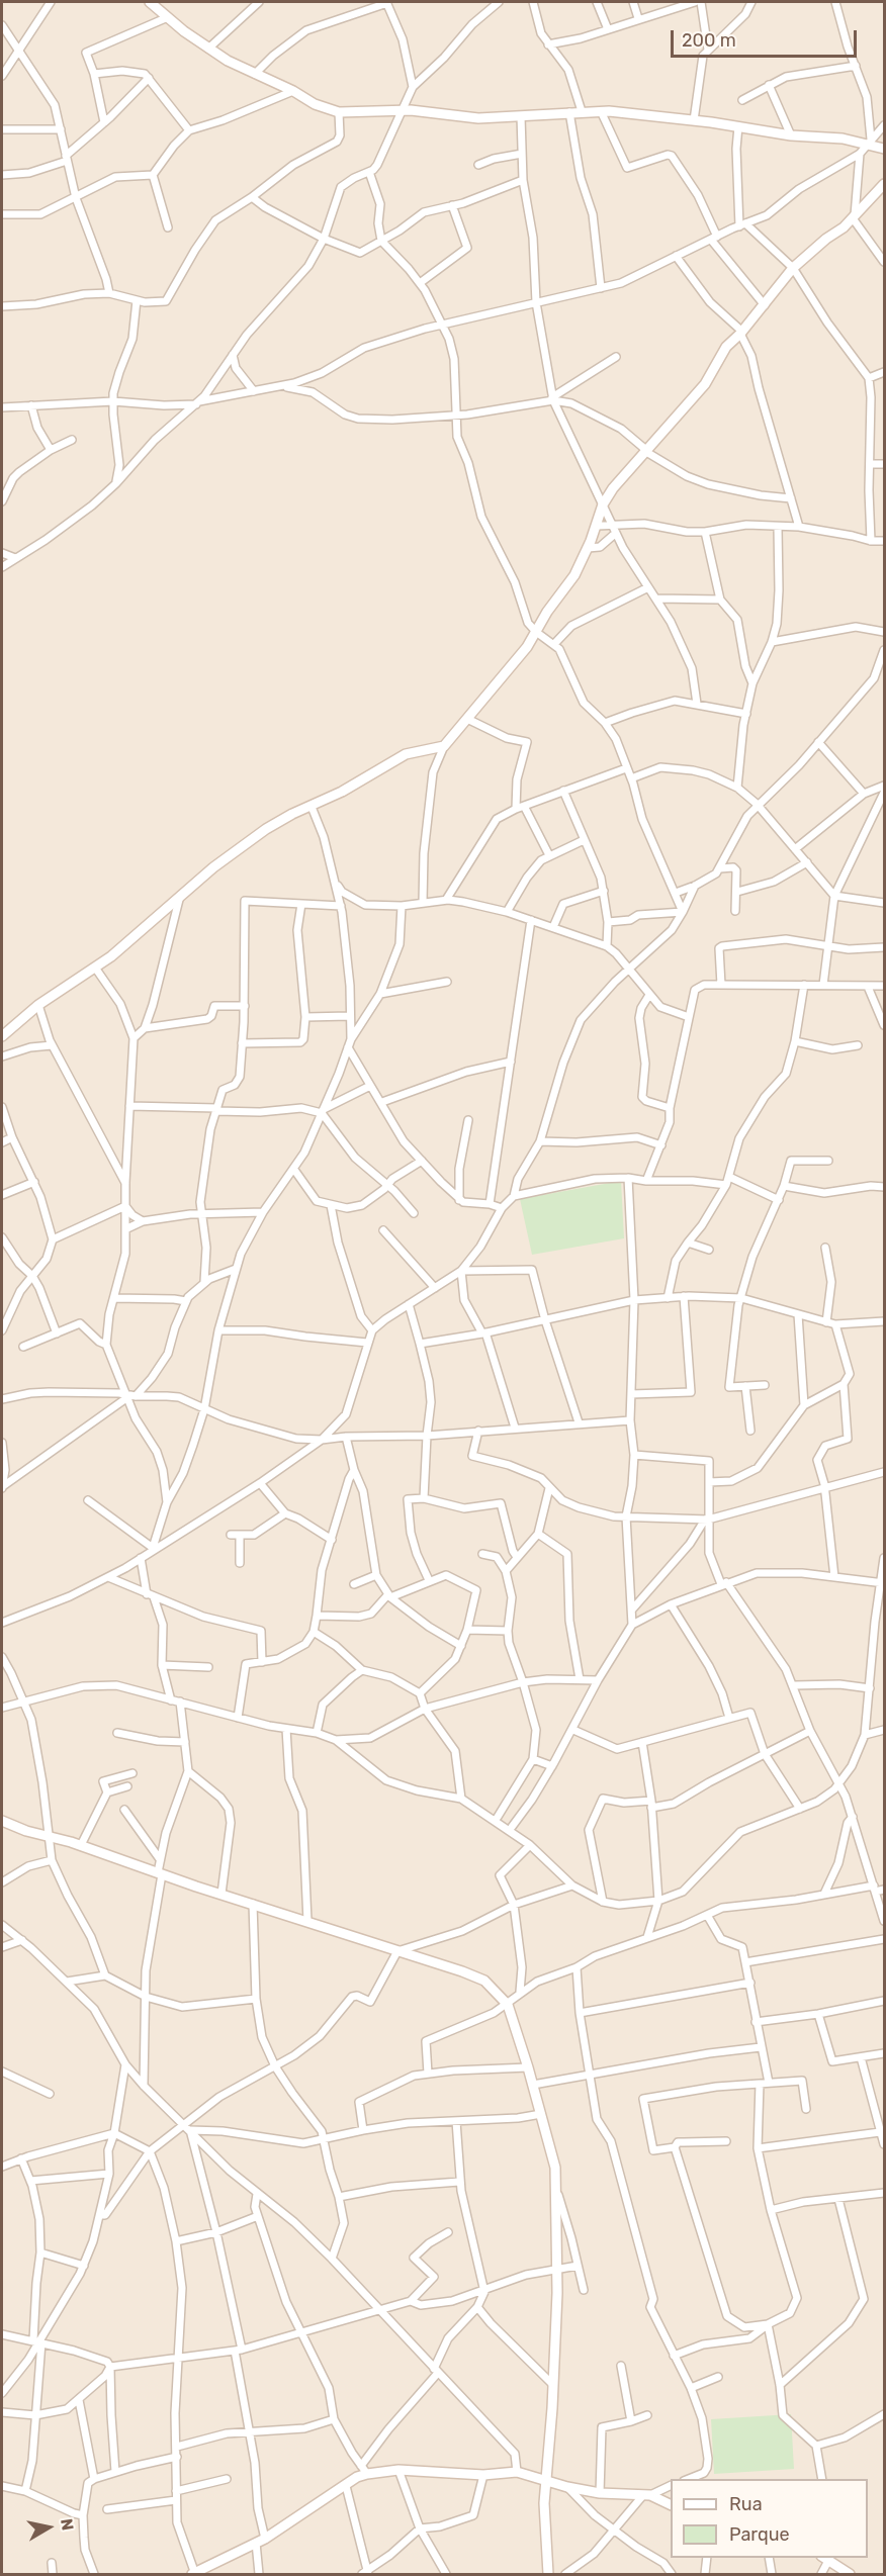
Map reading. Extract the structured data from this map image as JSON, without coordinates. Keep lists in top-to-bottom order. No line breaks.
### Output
{"legend":["Rua","Parque"],"scale_bar":"200 m","north":"right"}
